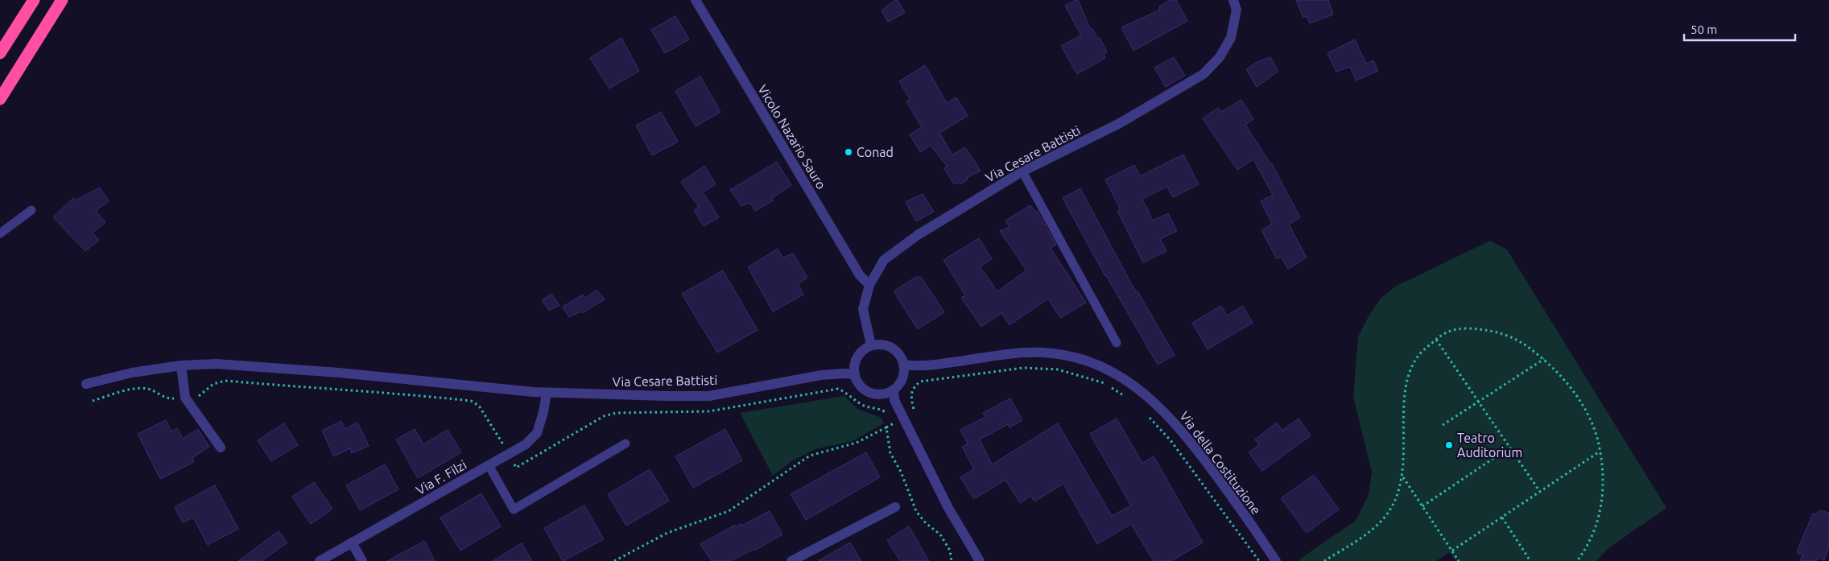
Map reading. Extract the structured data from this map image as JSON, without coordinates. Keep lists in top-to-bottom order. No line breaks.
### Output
{"streets":{"street":["Vicolo Nazario Sauro","Via Cesare Battisti","Via della Costituzione","Via F. Filzi"]},"crossings":[["Vicolo Nazario Sauro","Via Cesare Battisti"],["Via Cesare Battisti","Via della Costituzione"],["Via Cesare Battisti","Via F. Filzi"]],"places":["Conad","Teatro Auditorium"],"scale_bar":"50 m"}
